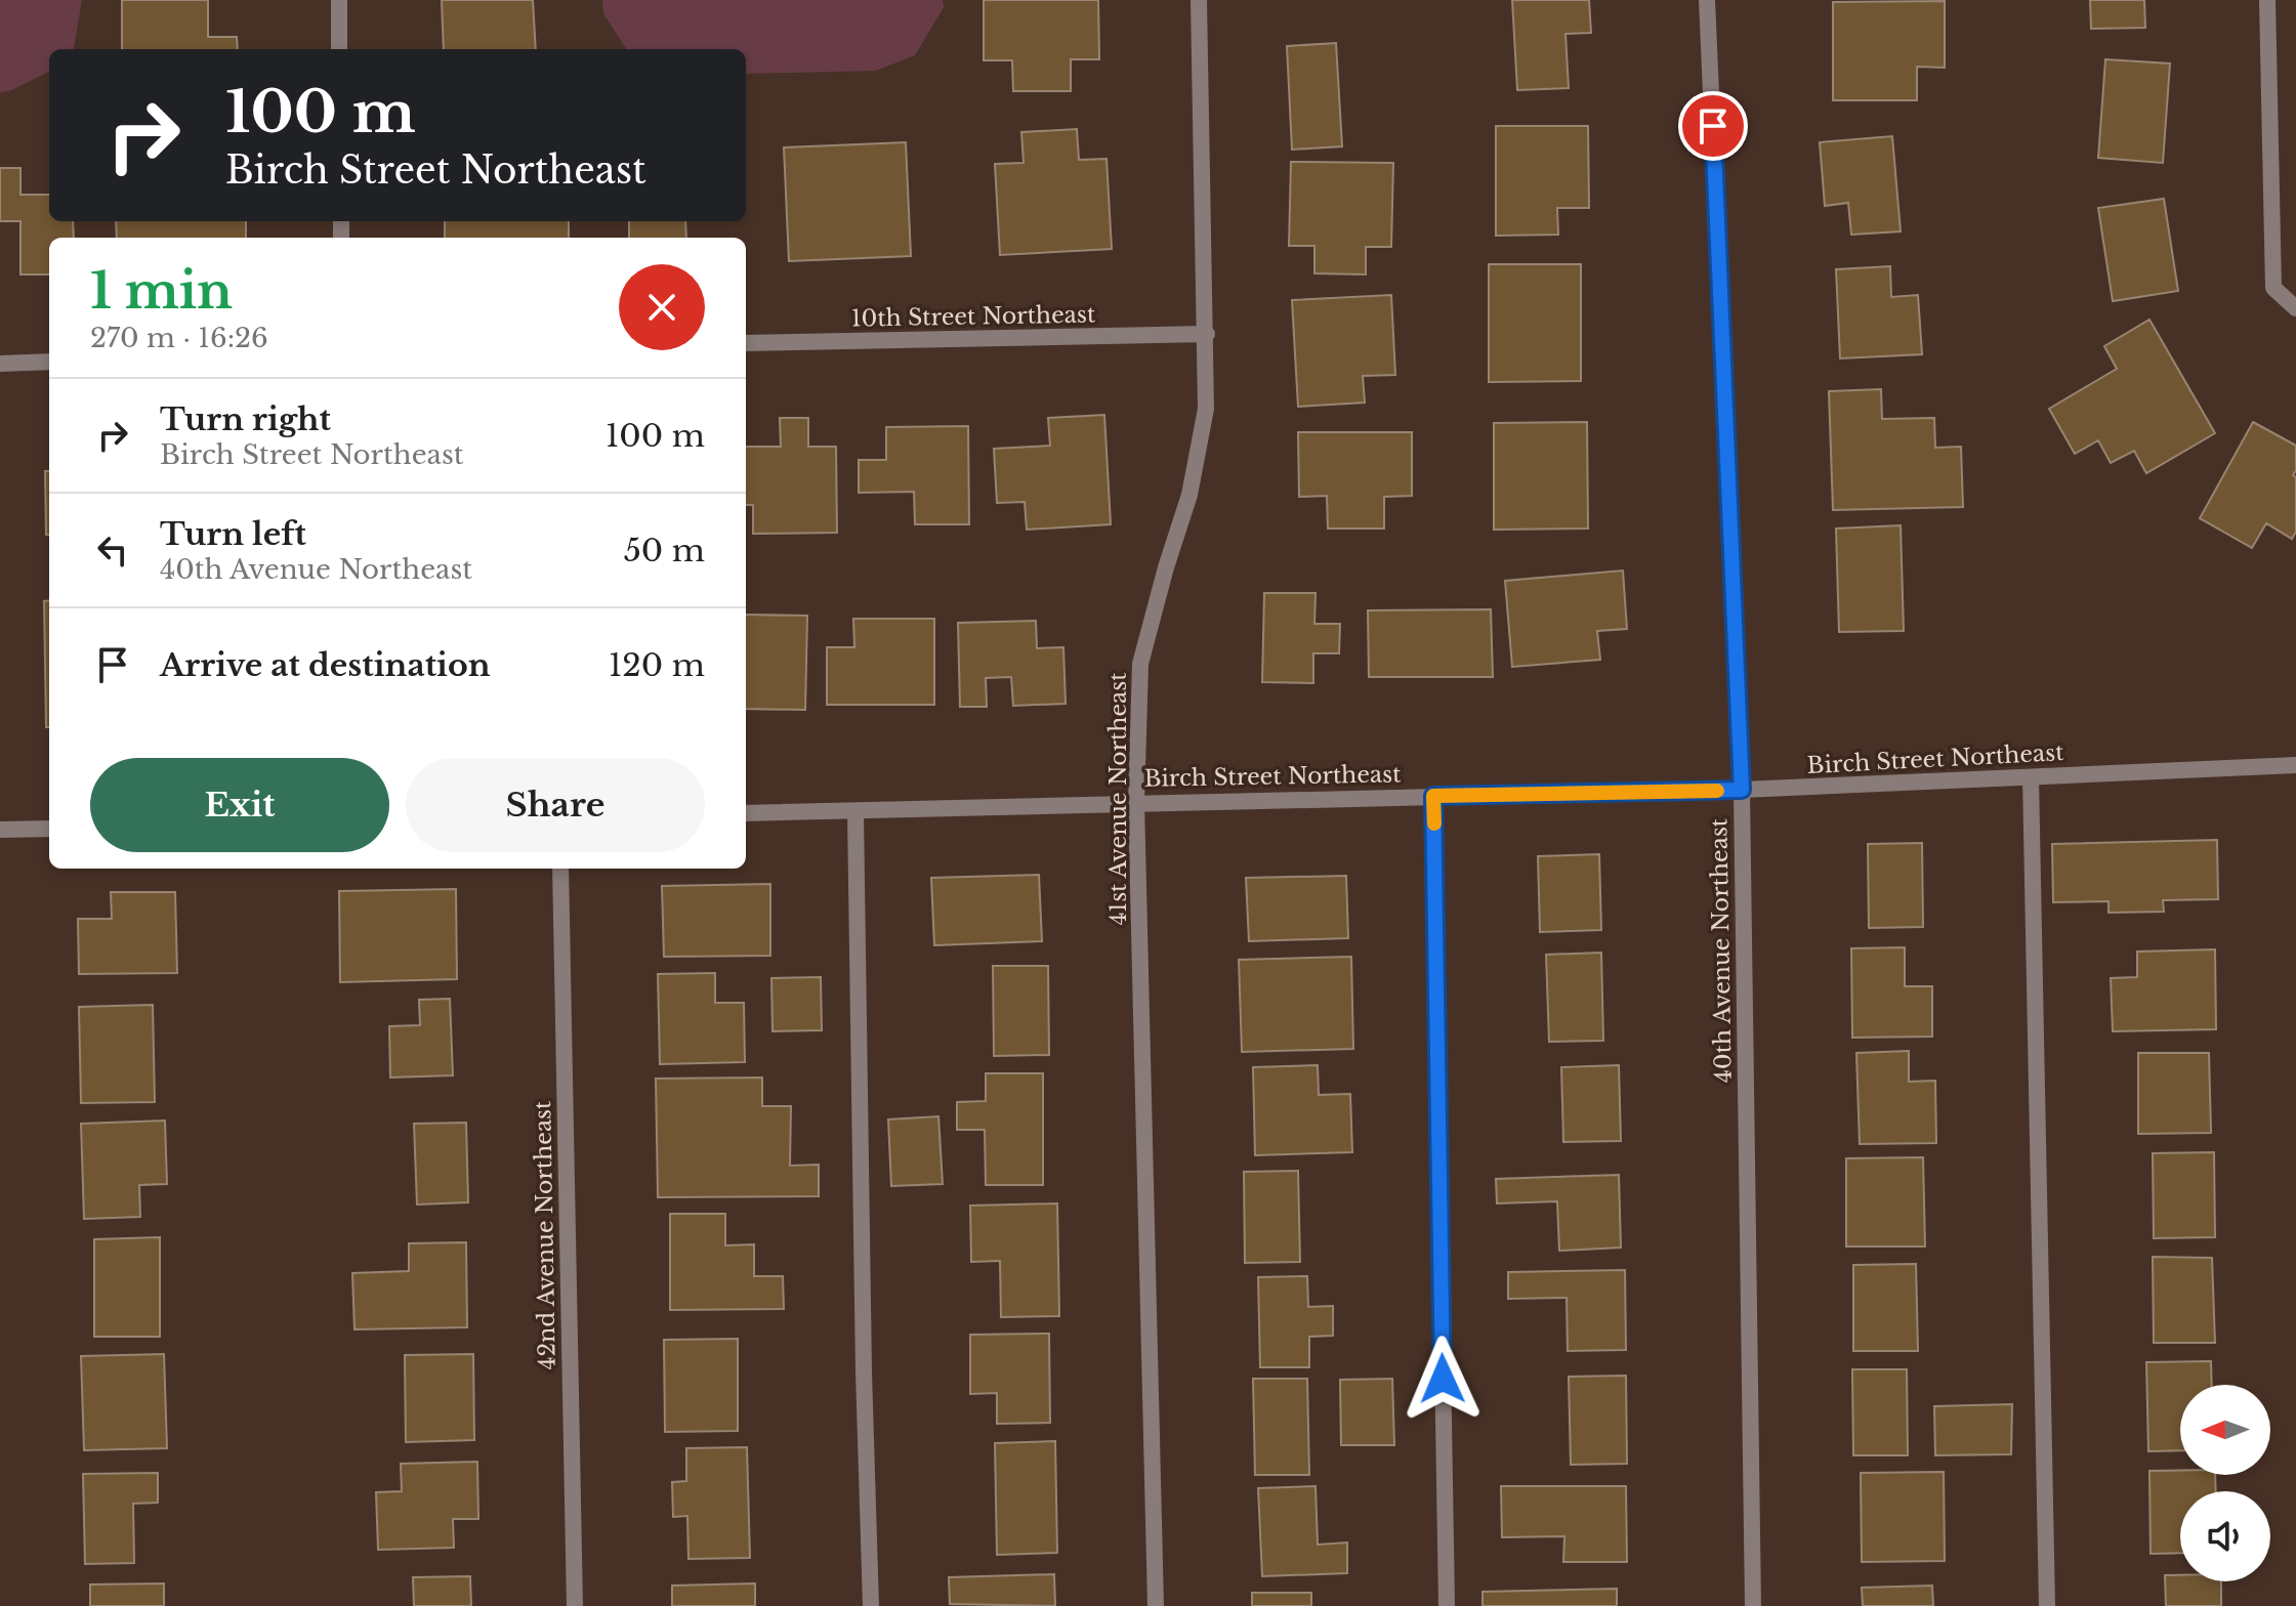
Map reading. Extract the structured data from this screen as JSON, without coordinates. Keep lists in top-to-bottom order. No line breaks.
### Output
{"streets":{"street":["10th Street Northeast","Birch Street Northeast","41st Avenue Northeast","40th Avenue Northeast","42nd Avenue Northeast"]},"crossings":[["10th Street Northeast","41st Avenue Northeast"],["Birch Street Northeast","41st Avenue Northeast"],["Birch Street Northeast","40th Avenue Northeast"]],"north":"left","page":{"turn":["100 m","Birch Street Northeast"],"heading":["1 min","270 m · 16:26"],"list":[{"name":"Turn right","note":"Birch Street Northeast","value":"100 m"},{"name":"Turn left","note":"40th Avenue Northeast","value":"50 m"},{"name":"Arrive at destination","value":"120 m"}],"buttons":["Exit","Share"]}}
